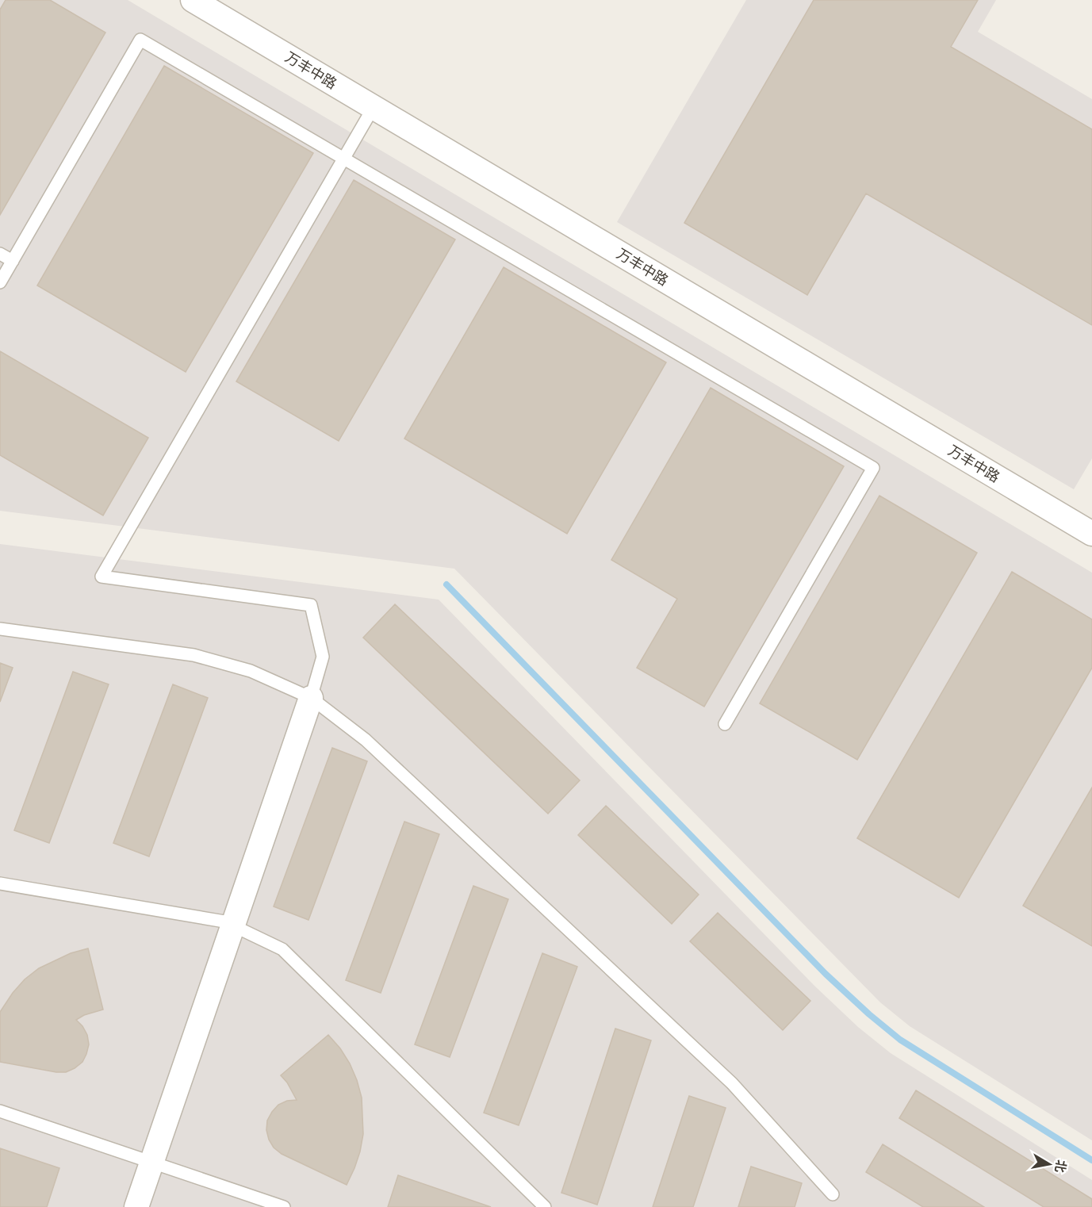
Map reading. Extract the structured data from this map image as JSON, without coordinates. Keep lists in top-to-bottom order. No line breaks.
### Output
{"streets":{"street":["万丰中路"]},"north":"right"}
